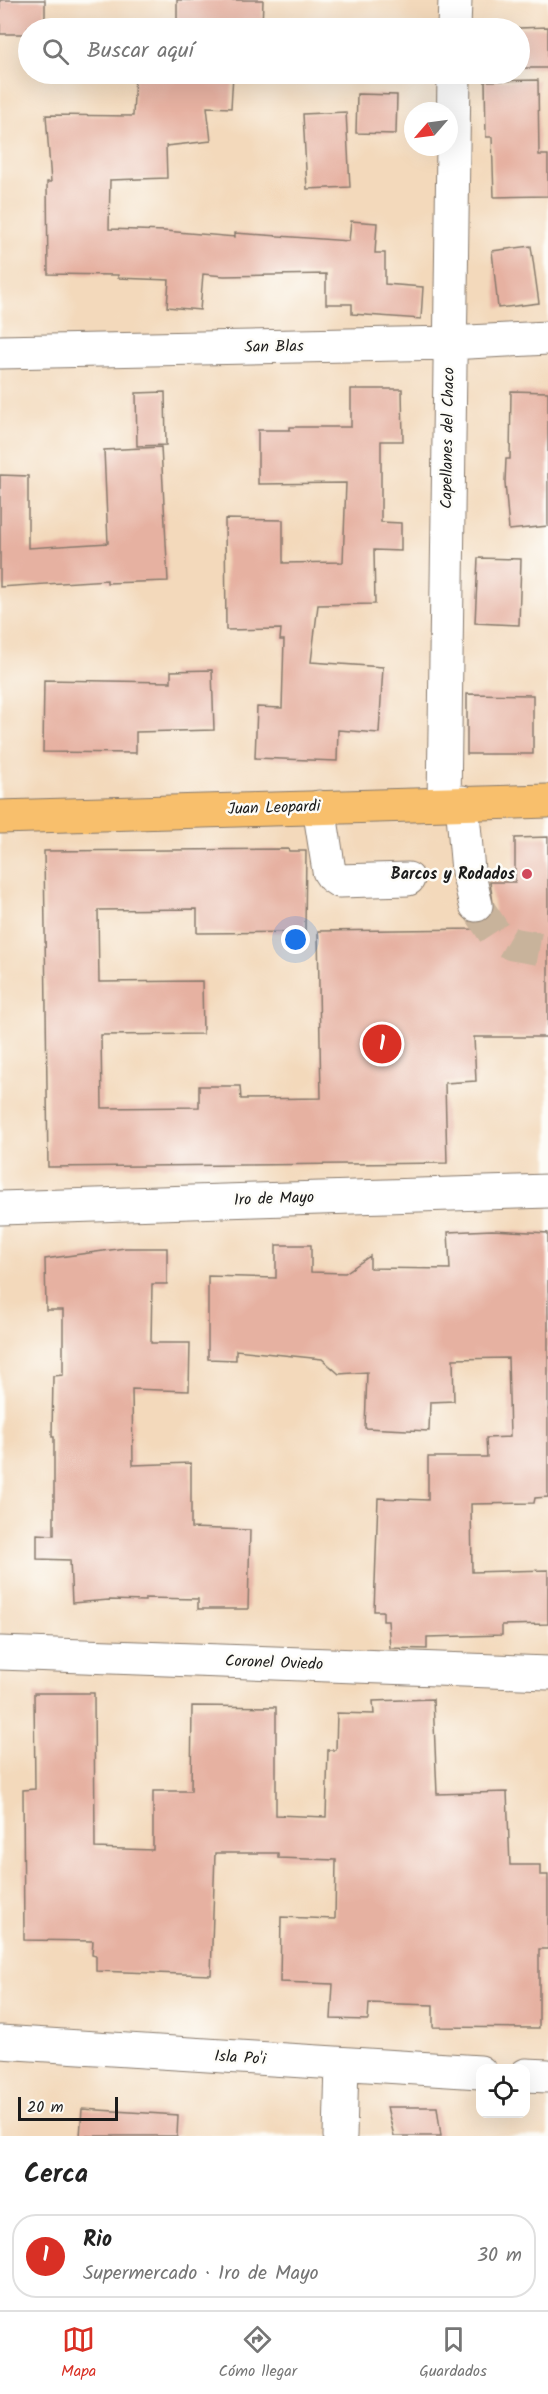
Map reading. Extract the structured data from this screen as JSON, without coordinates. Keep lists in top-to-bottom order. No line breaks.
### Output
{"streets":{"main road":["Juan Leopardi"],"street":["San Blas","Capellanes del Chaco","1ro de Mayo","Coronel Oviedo","Isla Po'i"]},"crossings":[["San Blas","Capellanes del Chaco"],["Capellanes del Chaco","Juan Leopardi"]],"places":["Barcos y Rodados"],"scale_bar":"20 m","north":"bottom left","page":{"search":"Buscar aquí","pins":"1","scale":"20 m","heading":"Cerca","list":[{"mark":"1","name":"Rio","note":"Supermercado · 1ro de Mayo","value":"30 m"}],"nav":["Mapa","Cómo llegar","Guardados"]}}
